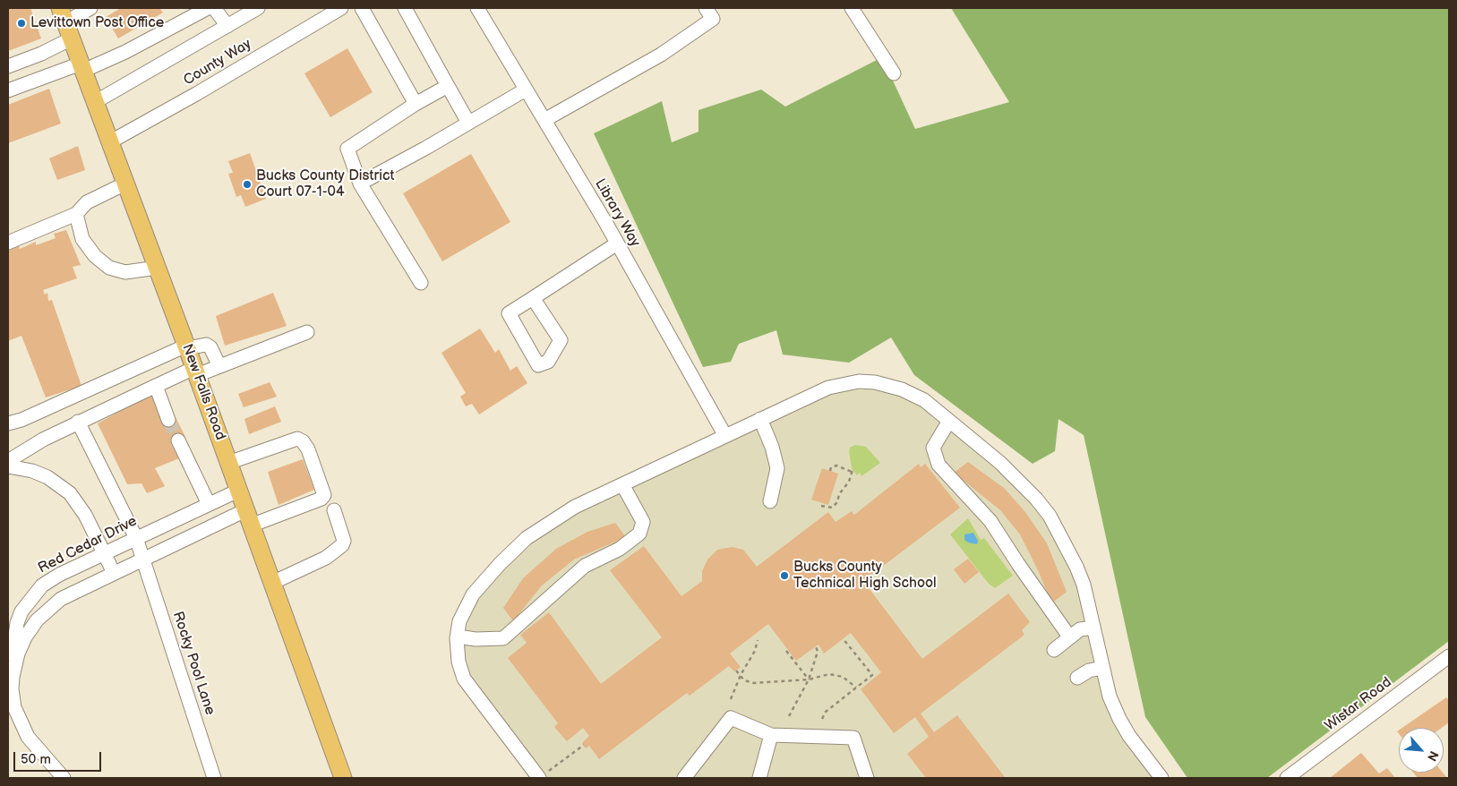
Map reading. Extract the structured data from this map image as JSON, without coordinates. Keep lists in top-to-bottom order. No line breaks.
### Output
{"streets":{"main road":["New Falls Road"],"street":["County Way","Library Way","Red Cedar Drive","Rocky Pool Lane","Wistar Road"]},"crossings":[["County Way","New Falls Road"],["New Falls Road","Red Cedar Drive"],["Red Cedar Drive","Rocky Pool Lane"]],"places":["Levittown Post Office","Bucks County District Court 07-1-04","Bucks County Technical High School"],"scale_bar":"50 m","north":"bottom right"}
